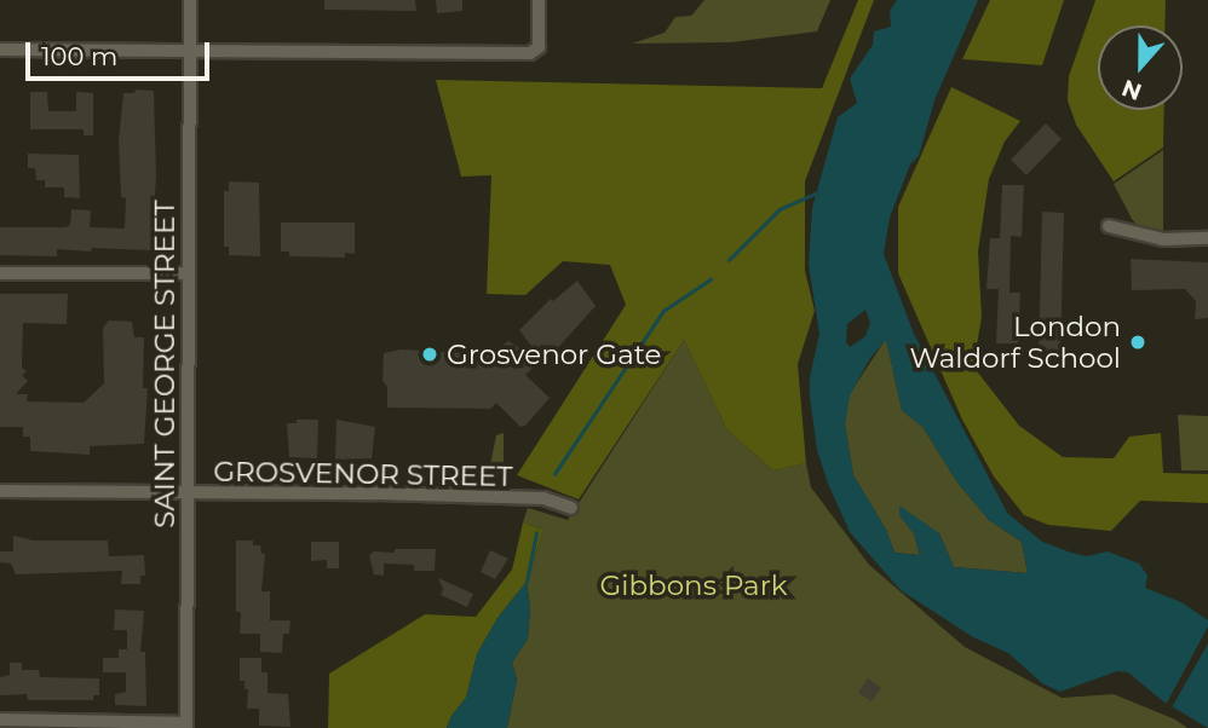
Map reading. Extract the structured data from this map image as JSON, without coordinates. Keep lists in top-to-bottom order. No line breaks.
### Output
{"streets":{"street":["SAINT GEORGE STREET","GROSVENOR STREET"]},"crossings":[["SAINT GEORGE STREET","GROSVENOR STREET"]],"parks":["Gibbons Park"],"places":["London Waldorf School","Grosvenor Gate"],"scale_bar":"100 m","north":"bottom"}
